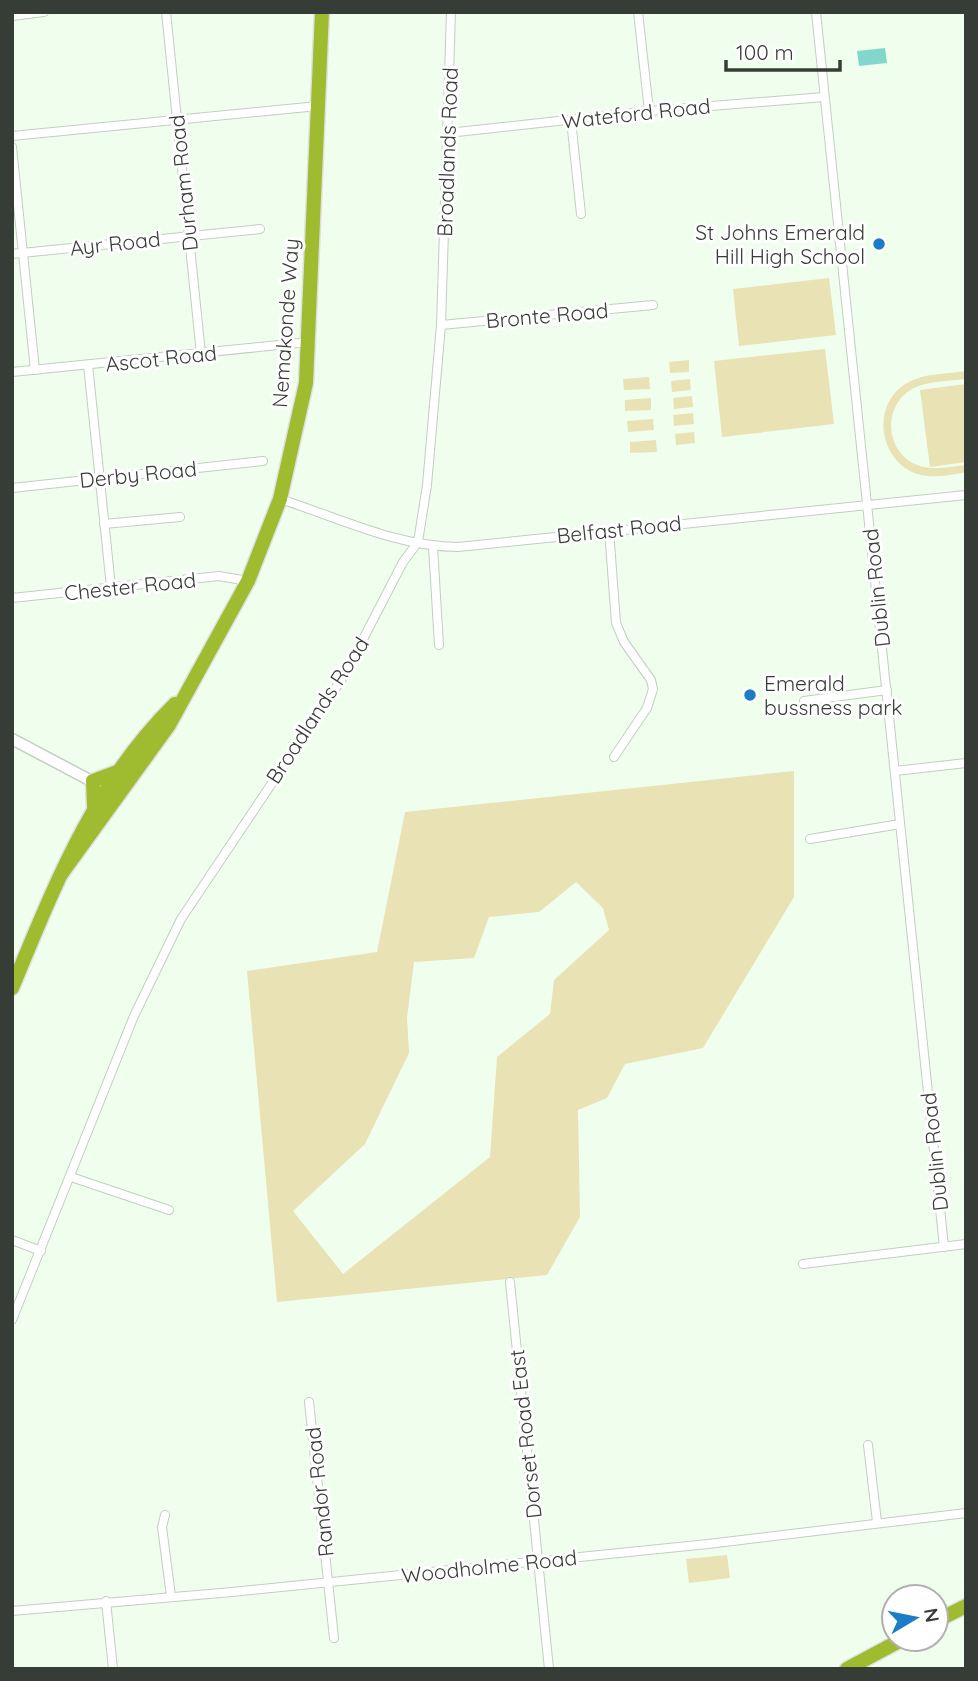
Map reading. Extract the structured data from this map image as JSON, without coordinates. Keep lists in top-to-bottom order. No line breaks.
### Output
{"streets":{"highway":["Nemakonde Way"],"street":["Wateford Road","Broadlands Road","Durham Road","Ayr Road","Bronte Road","Ascot Road","Derby Road","Belfast Road","Chester Road","Dublin Road","Dorset Road East","Randor Road","Woodholme Road"]},"crossings":[["Wateford Road","Broadlands Road"],["Wateford Road","Dublin Road"],["Broadlands Road","Bronte Road"],["Broadlands Road","Belfast Road"],["Durham Road","Ayr Road"],["Durham Road","Ascot Road"],["Nemakonde Way","Ascot Road"],["Nemakonde Way","Belfast Road"],["Nemakonde Way","Chester Road"],["Belfast Road","Dublin Road"],["Dorset Road East","Woodholme Road"],["Randor Road","Woodholme Road"]],"places":["St Johns Emerald Hill High School","Emerald bussness park"],"scale_bar":"100 m","north":"right"}
